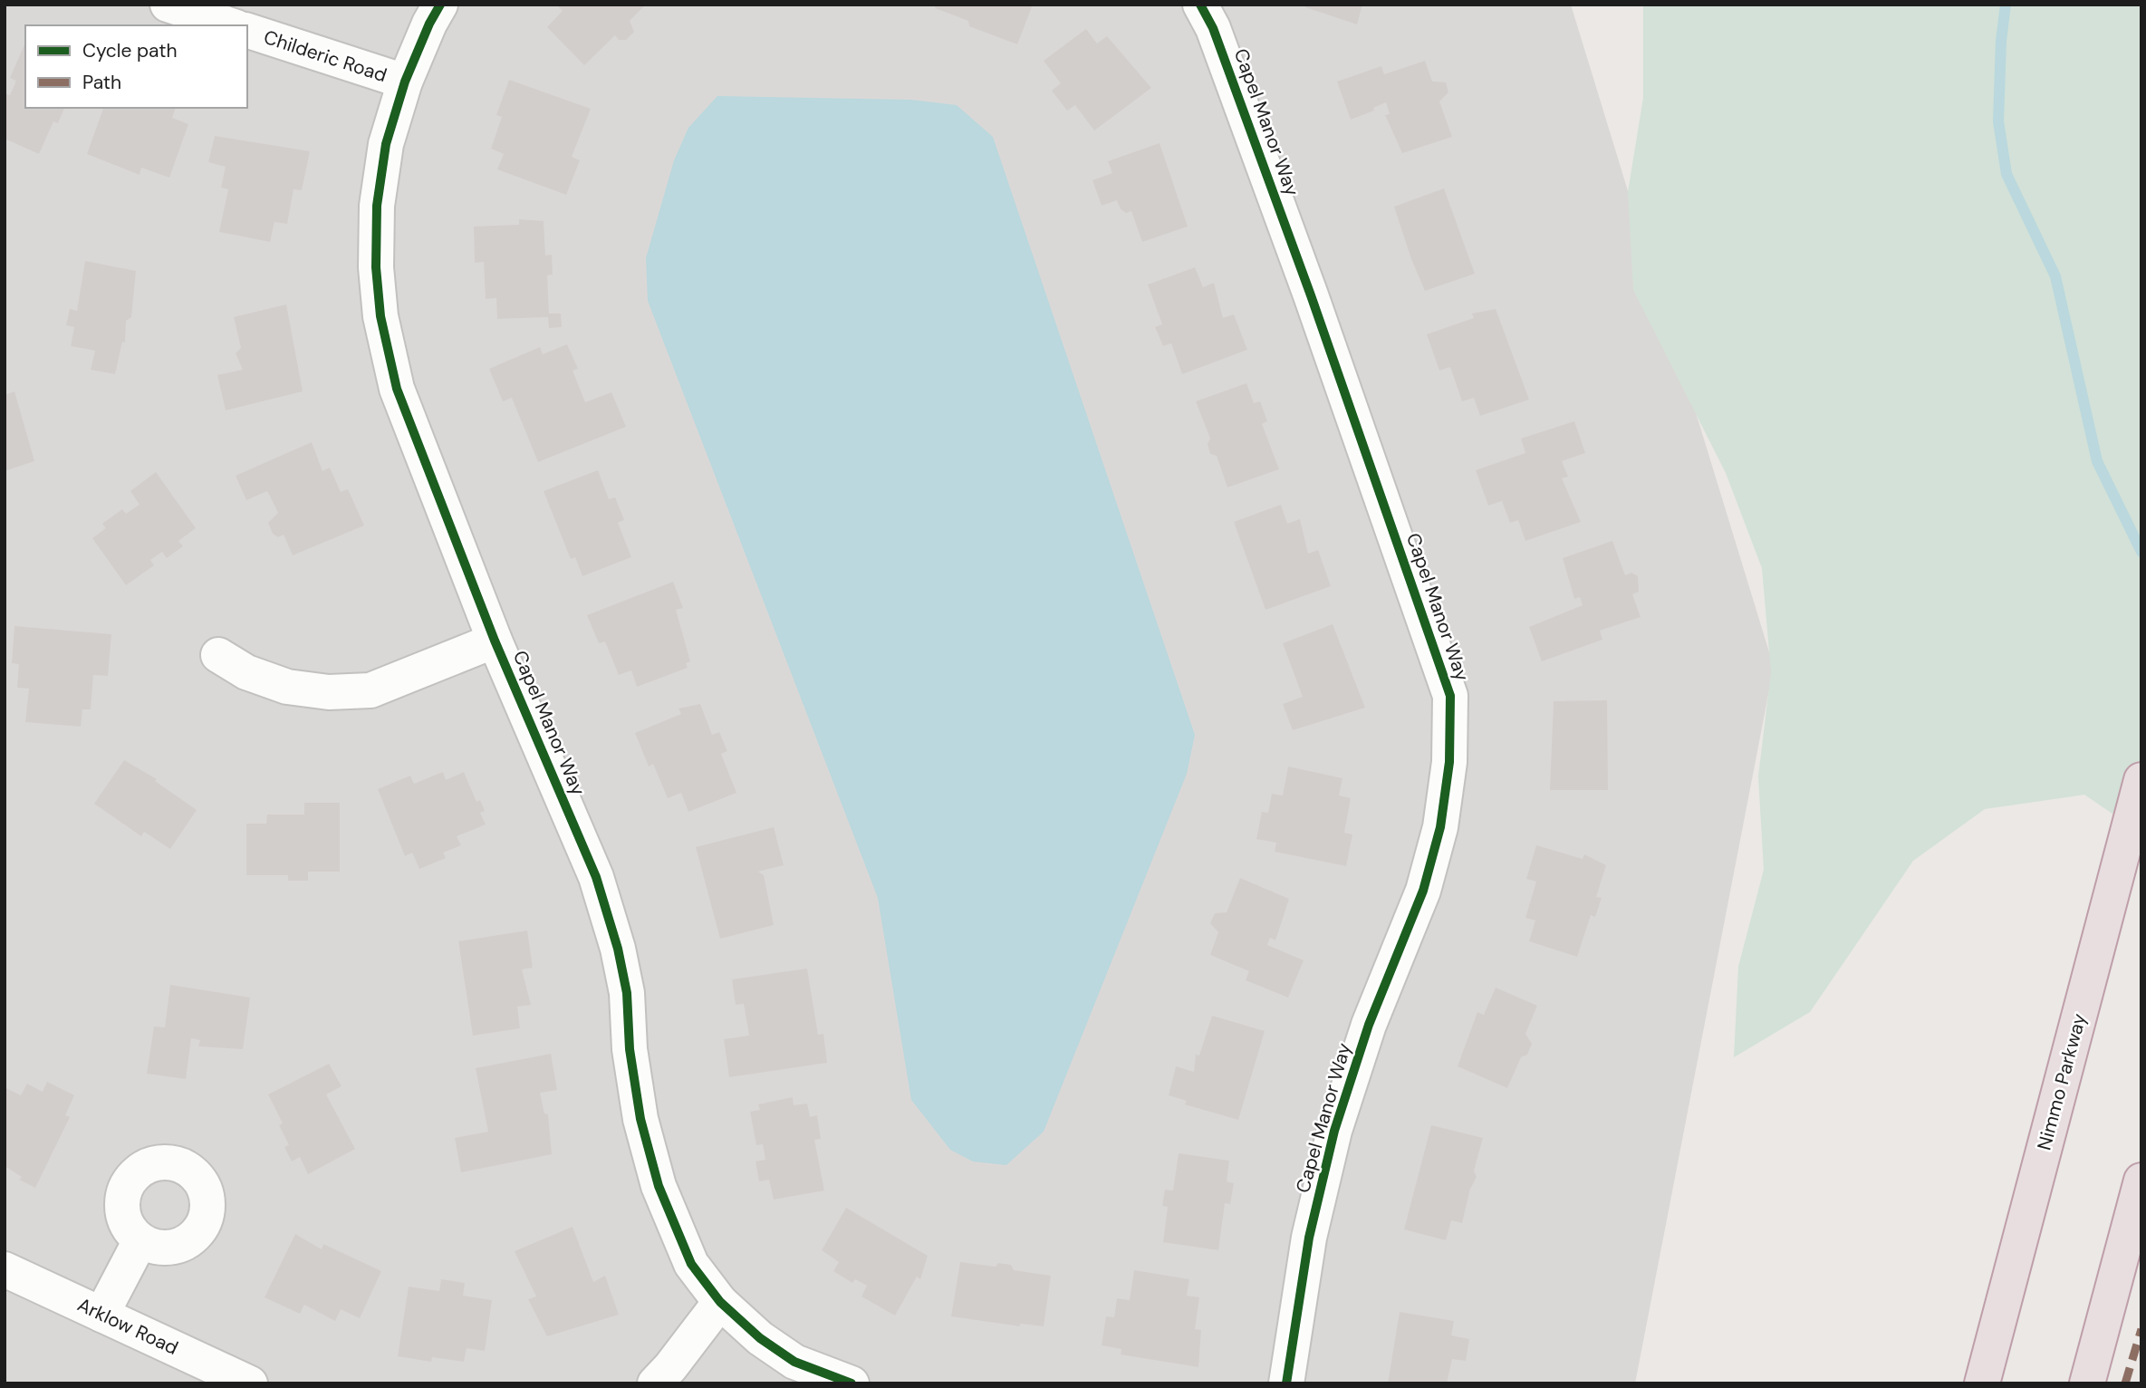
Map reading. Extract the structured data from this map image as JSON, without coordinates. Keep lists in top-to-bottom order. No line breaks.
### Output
{"streets":{"highway":["Nimmo Parkway"],"street":["Childeric Road","Capel Manor Way","Arklow Road"]},"crossings":[["Childeric Road","Capel Manor Way"]],"legend":["Cycle path","Path"]}
